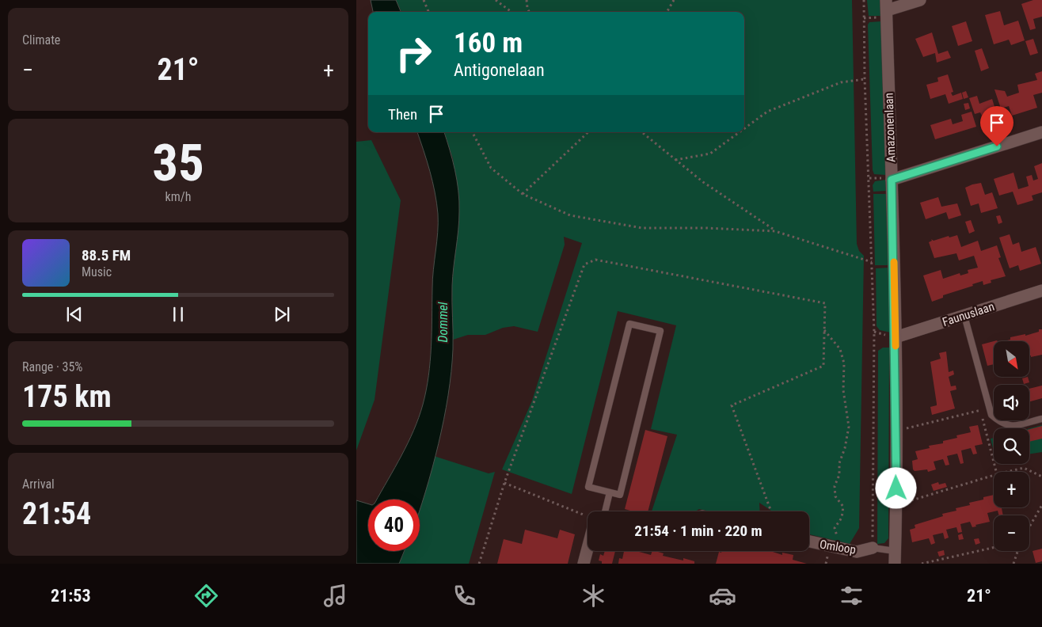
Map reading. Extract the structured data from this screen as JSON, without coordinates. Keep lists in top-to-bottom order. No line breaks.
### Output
{"streets":{"street":["Amazonenlaan","Faunuslaan","Omloop"]},"crossings":[["Amazonenlaan","Faunuslaan"],["Amazonenlaan","Omloop"]],"water":["Dommel"],"north":"bottom right","page":{"tile":["Climate",["35","km/h"],["Range · 35%","175 km"],["Arrival","21:54"]],"turn":["160 m","Antigonelaan"],"heat":["−","21°","+"],"then":"Then","song":["88.5 FM","Music"],"map_buttons":["+","−"],"limit":"40","trip":"21:54 · 1 min · 220 m","tabs":["21:53","21°"]}}
